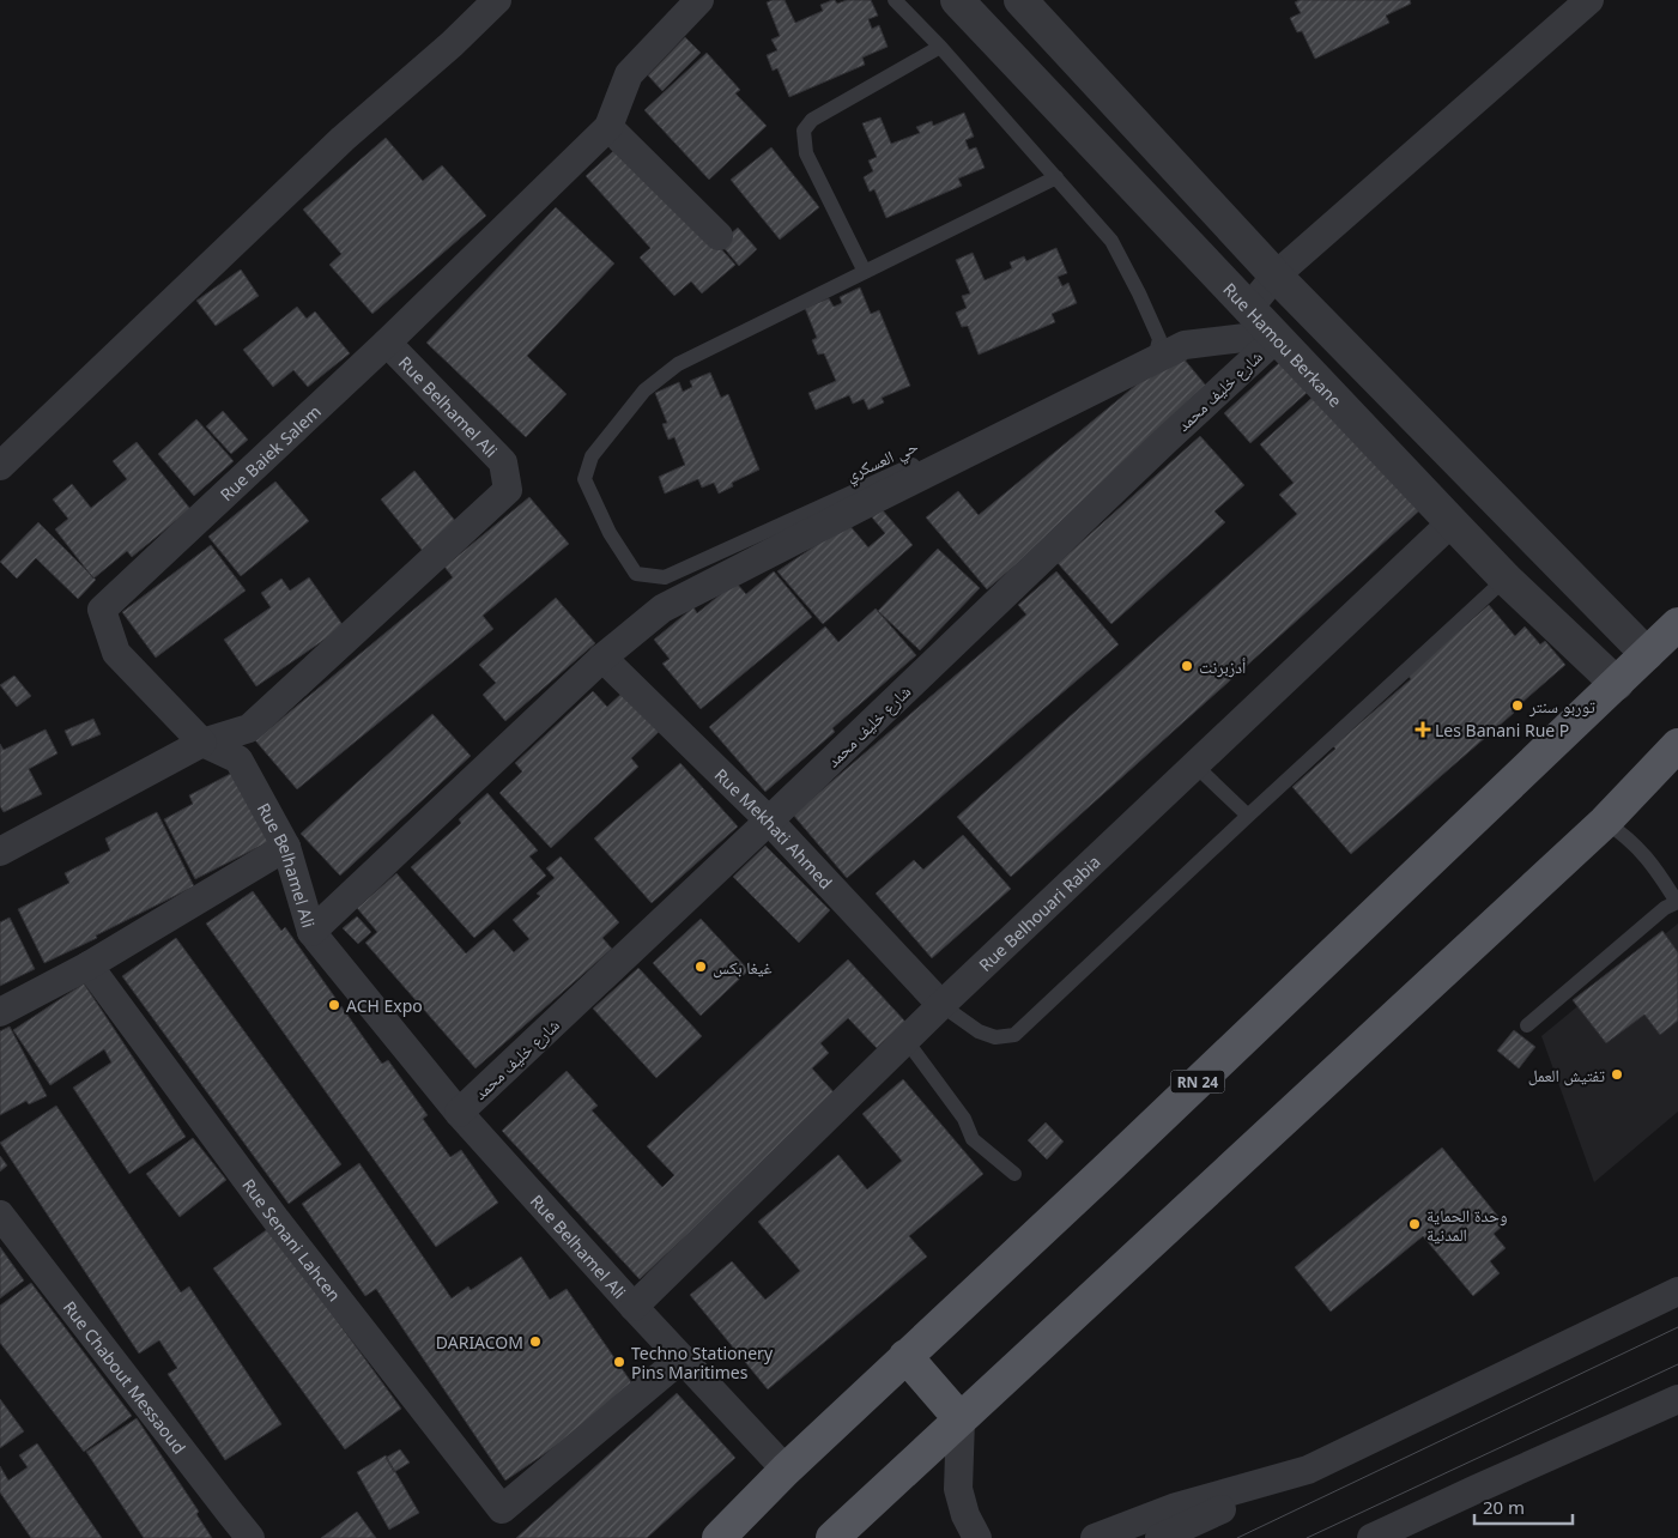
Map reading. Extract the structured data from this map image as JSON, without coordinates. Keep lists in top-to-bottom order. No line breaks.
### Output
{"streets":{"main road":["RN 24"],"street":["Rue Hamou Berkane","شارع خليف محمد","Rue Belhamel Ali","Rue Baiek Salem","Rue Mekhati Ahmed","Rue Belhouari Rabia","Rue Senani Lahcen","Rue Chabout Messaoud"],"lane":["حي العسكري"]},"crossings":[["Rue Hamou Berkane","شارع خليف محمد"],["Rue Hamou Berkane","Rue Belhouari Rabia"],["Rue Hamou Berkane","RN 24"],["شارع خليف محمد","Rue Belhamel Ali"],["شارع خليف محمد","Rue Mekhati Ahmed"],["Rue Belhamel Ali","Rue Baiek Salem"],["Rue Belhamel Ali","Rue Belhouari Rabia"],["Rue Belhamel Ali","RN 24"],["Rue Belhamel Ali","Rue Senani Lahcen"],["Rue Mekhati Ahmed","Rue Belhouari Rabia"]],"places":{"other":["أدزبرنت","توربو سنتر","غيغا بكس","ACH Expo","تفتيش العمل","وحدة الحماية المدنية","DARIACOM","Techno Stationery Pins Maritimes"],"health":["Les Banani Rue P"]},"scale_bar":"20 m"}
